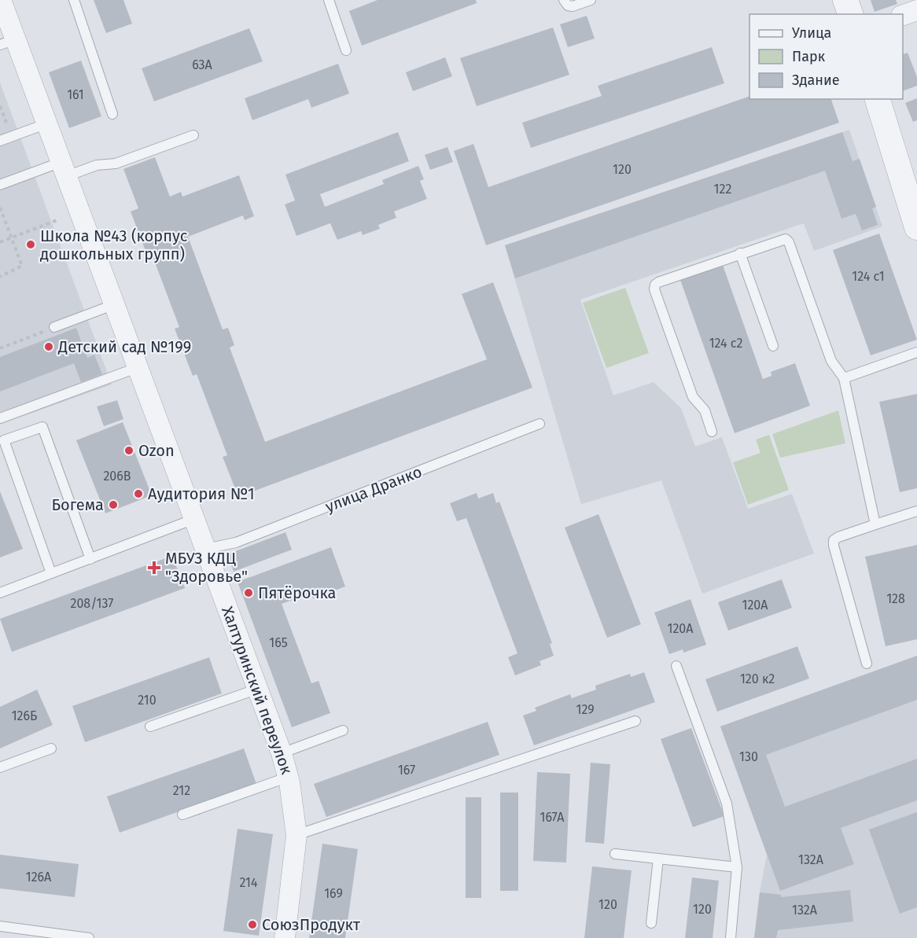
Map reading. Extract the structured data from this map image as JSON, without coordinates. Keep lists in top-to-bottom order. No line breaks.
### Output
{"streets":{"street":["Халтуринский переулок"],"lane":["улица Дранко"]},"crossings":[["улица Дранко","Халтуринский переулок"]],"places":{"other":["Школа №43 (корпус дошкольных групп)","Детский сад №199","Ozon","Аудитория №1","Богема","Пятёрочка","СоюзПродукт"],"health":["МБУЗ КДЦ \"Здоровье\""]},"house_numbers":["63А","161","120","122","124 с1","124 с2","206В","128","208/137","120А","120А","165","120 к2","210","129","126Б","130","167","212","167А","132А","126А","214","169","120","120","132А"],"legend":["Улица","Парк","Здание"]}
